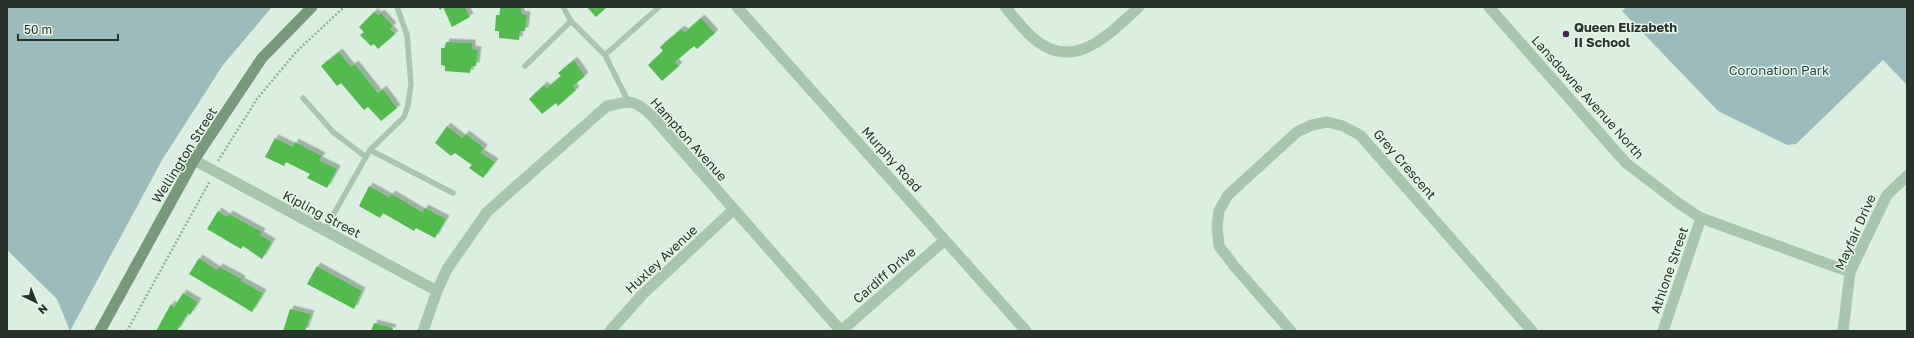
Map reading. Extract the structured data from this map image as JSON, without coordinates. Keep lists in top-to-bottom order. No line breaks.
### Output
{"streets":{"main road":["Wellington Street"],"street":["Lansdowne Avenue North","Hampton Avenue","Murphy Road","Grey Crescent","Kipling Street","Mayfair Drive","Huxley Avenue","Athlone Street","Cardiff Drive"]},"crossings":[["Lansdowne Avenue North","Mayfair Drive"],["Lansdowne Avenue North","Athlone Street"],["Hampton Avenue","Huxley Avenue"],["Hampton Avenue","Cardiff Drive"],["Wellington Street","Kipling Street"],["Murphy Road","Cardiff Drive"]],"parks":["Coronation Park"],"places":["Queen Elizabeth II School"],"scale_bar":"50 m","north":"bottom right"}
